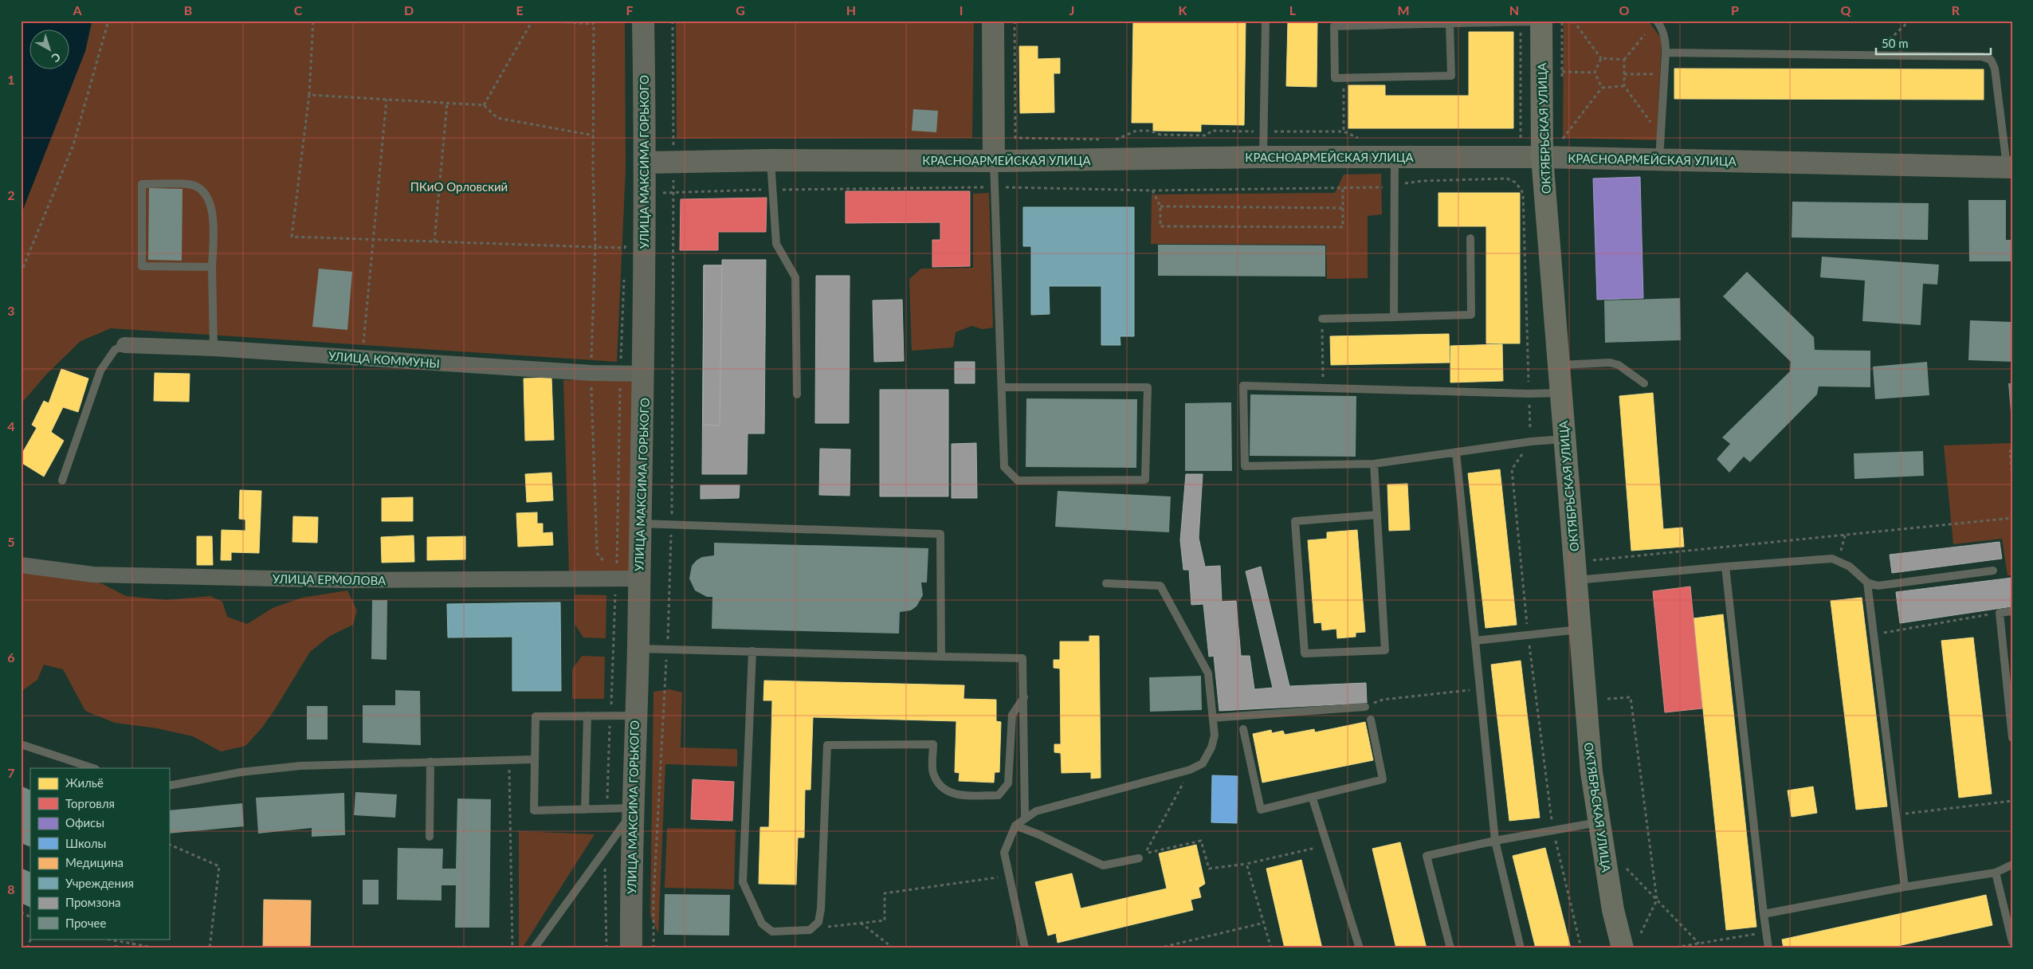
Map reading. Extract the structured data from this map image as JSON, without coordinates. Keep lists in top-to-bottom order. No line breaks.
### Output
{"streets":{"main road":["ОКТЯБРЬСКАЯ УЛИЦА"],"street":["КРАСНОАРМЕЙСКАЯ УЛИЦА","УЛИЦА МАКСИМА ГОРЬКОГО","УЛИЦА КОММУНЫ","УЛИЦА ЕРМОЛОВА"]},"crossings":[["ОКТЯБРЬСКАЯ УЛИЦА","КРАСНОАРМЕЙСКАЯ УЛИЦА"],["КРАСНОАРМЕЙСКАЯ УЛИЦА","УЛИЦА МАКСИМА ГОРЬКОГО"],["УЛИЦА МАКСИМА ГОРЬКОГО","УЛИЦА КОММУНЫ"],["УЛИЦА МАКСИМА ГОРЬКОГО","УЛИЦА ЕРМОЛОВА"]],"parks":["ПКиО Орловский"],"legend":["Жильё","Торговля","Офисы","Школы","Медицина","Учреждения","Промзона","Прочее"],"scale_bar":"50 m","north":"bottom right","grid":{"columns":["A","B","C","D","E","F","G","H","I","J","K","L","M","N","O","P","Q","R"],"rows":["1","2","3","4","5","6","7","8"]}}
